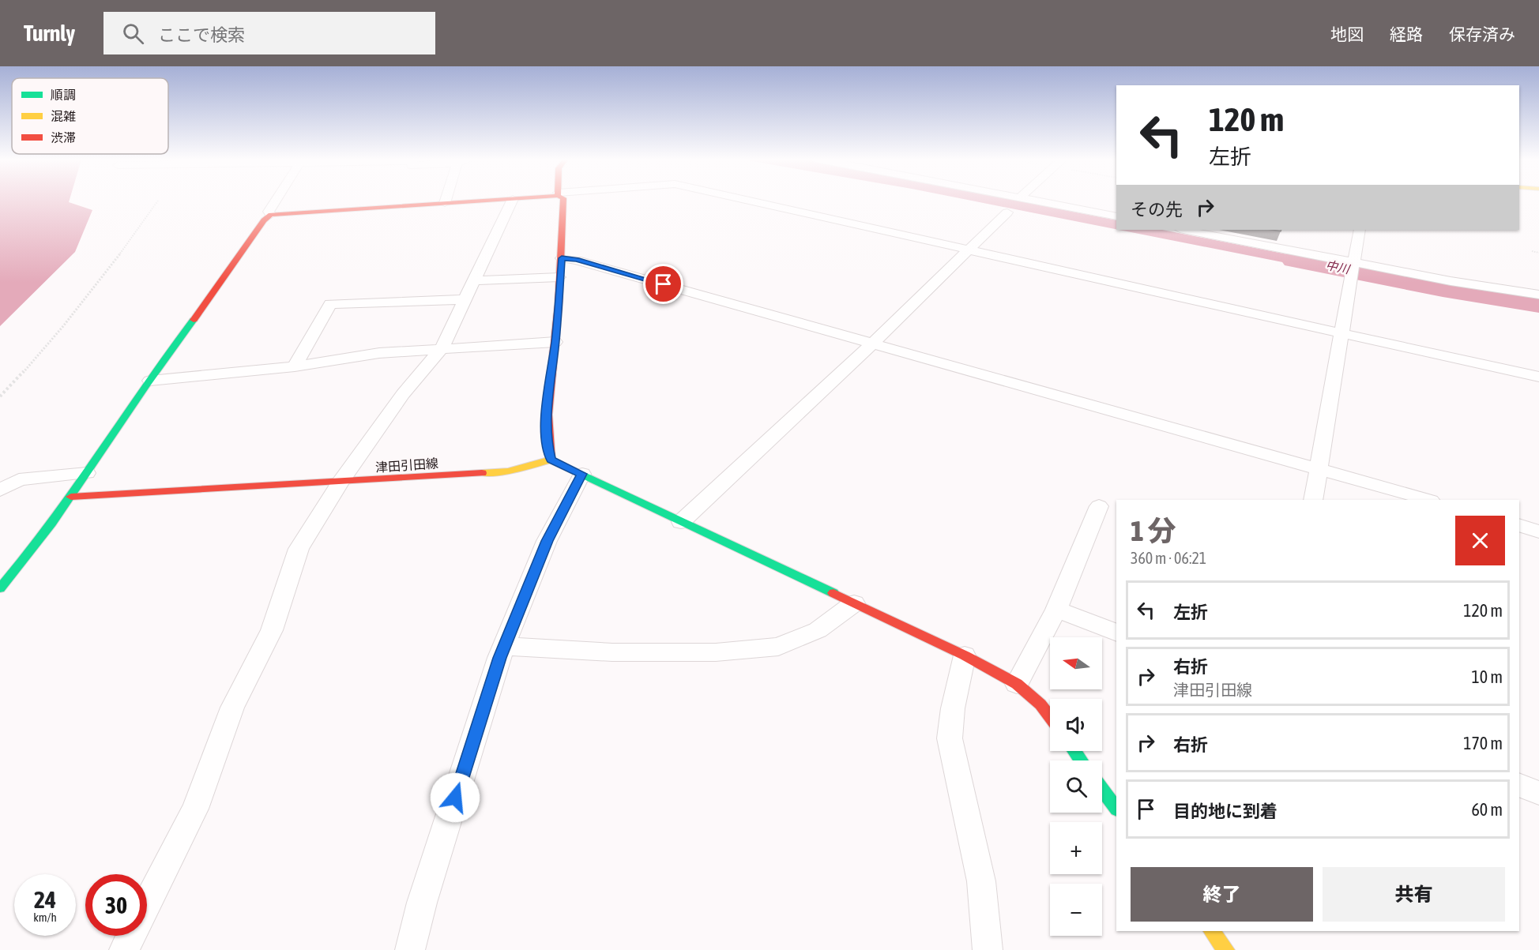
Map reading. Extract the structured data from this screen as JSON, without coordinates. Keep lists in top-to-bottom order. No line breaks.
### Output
{"streets":{"street":["津田引田線"]},"water":["中川"],"legend":["順調","混雑","渋滞"],"north":"left","page":{"header":"Turnly","search":"ここで検索","nav":["地図","経路","保存済み"],"turn":["120 m","左折"],"then":"その先","heading":["1 分","360 m · 06:21"],"list":[{"name":"左折","value":"120 m"},{"name":"右折","note":"津田引田線","value":"10 m"},{"name":"右折","value":"170 m"},{"name":"目的地に到着","value":"60 m"}],"map_buttons":["+","−"],"buttons":["終了","共有"],"speed":"24 km/h","limit":"30"}}
